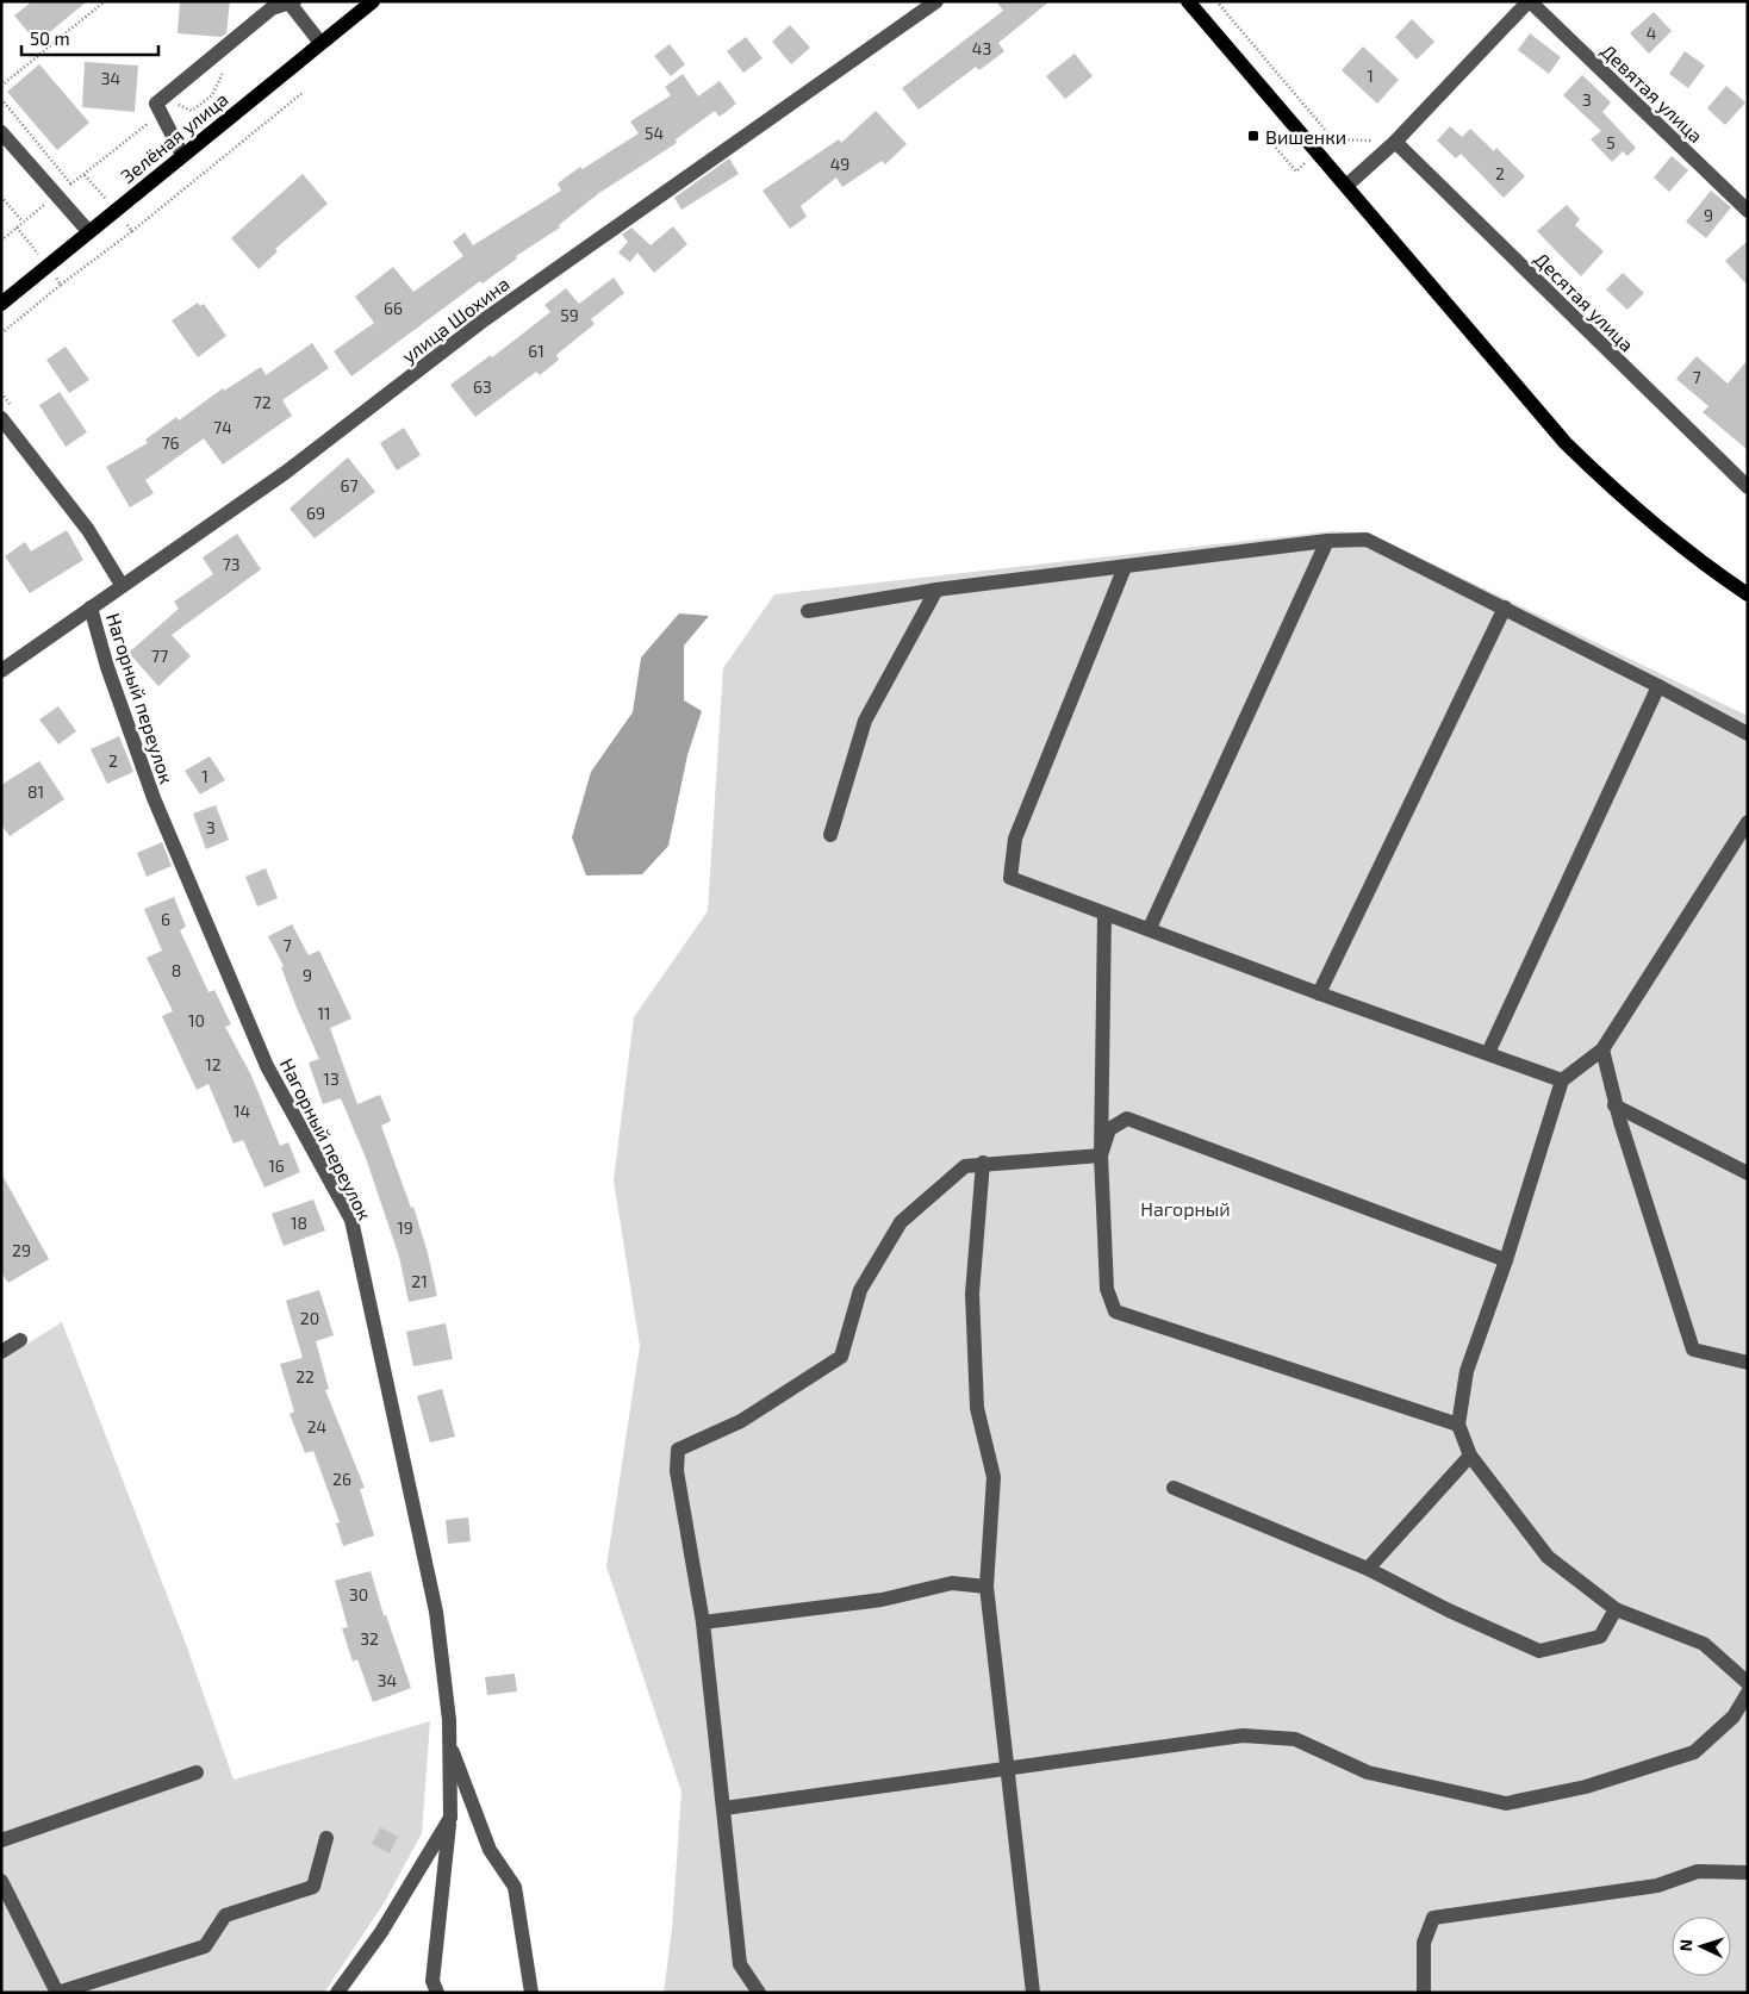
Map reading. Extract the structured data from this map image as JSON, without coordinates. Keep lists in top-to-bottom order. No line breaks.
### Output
{"streets":{"main road":["Зелёная улица"],"street":["Девятая улица","Десятая улица","улица Шохина","Нагорный переулок"]},"crossings":[["улица Шохина","Нагорный переулок"]],"parks":["Нагорный"],"places":{"transit":["Вишенки"]},"house_numbers":["4","43","1","34","3","54","5","49","2","9","66","59","61","7","63","72","74","76","67","69","73","77","2","1","81","3","6","7","8","9","11","10","12","13","14","16","18","19","29","21","20","22","24","26","30","32","34"],"scale_bar":"50 m","north":"left"}
